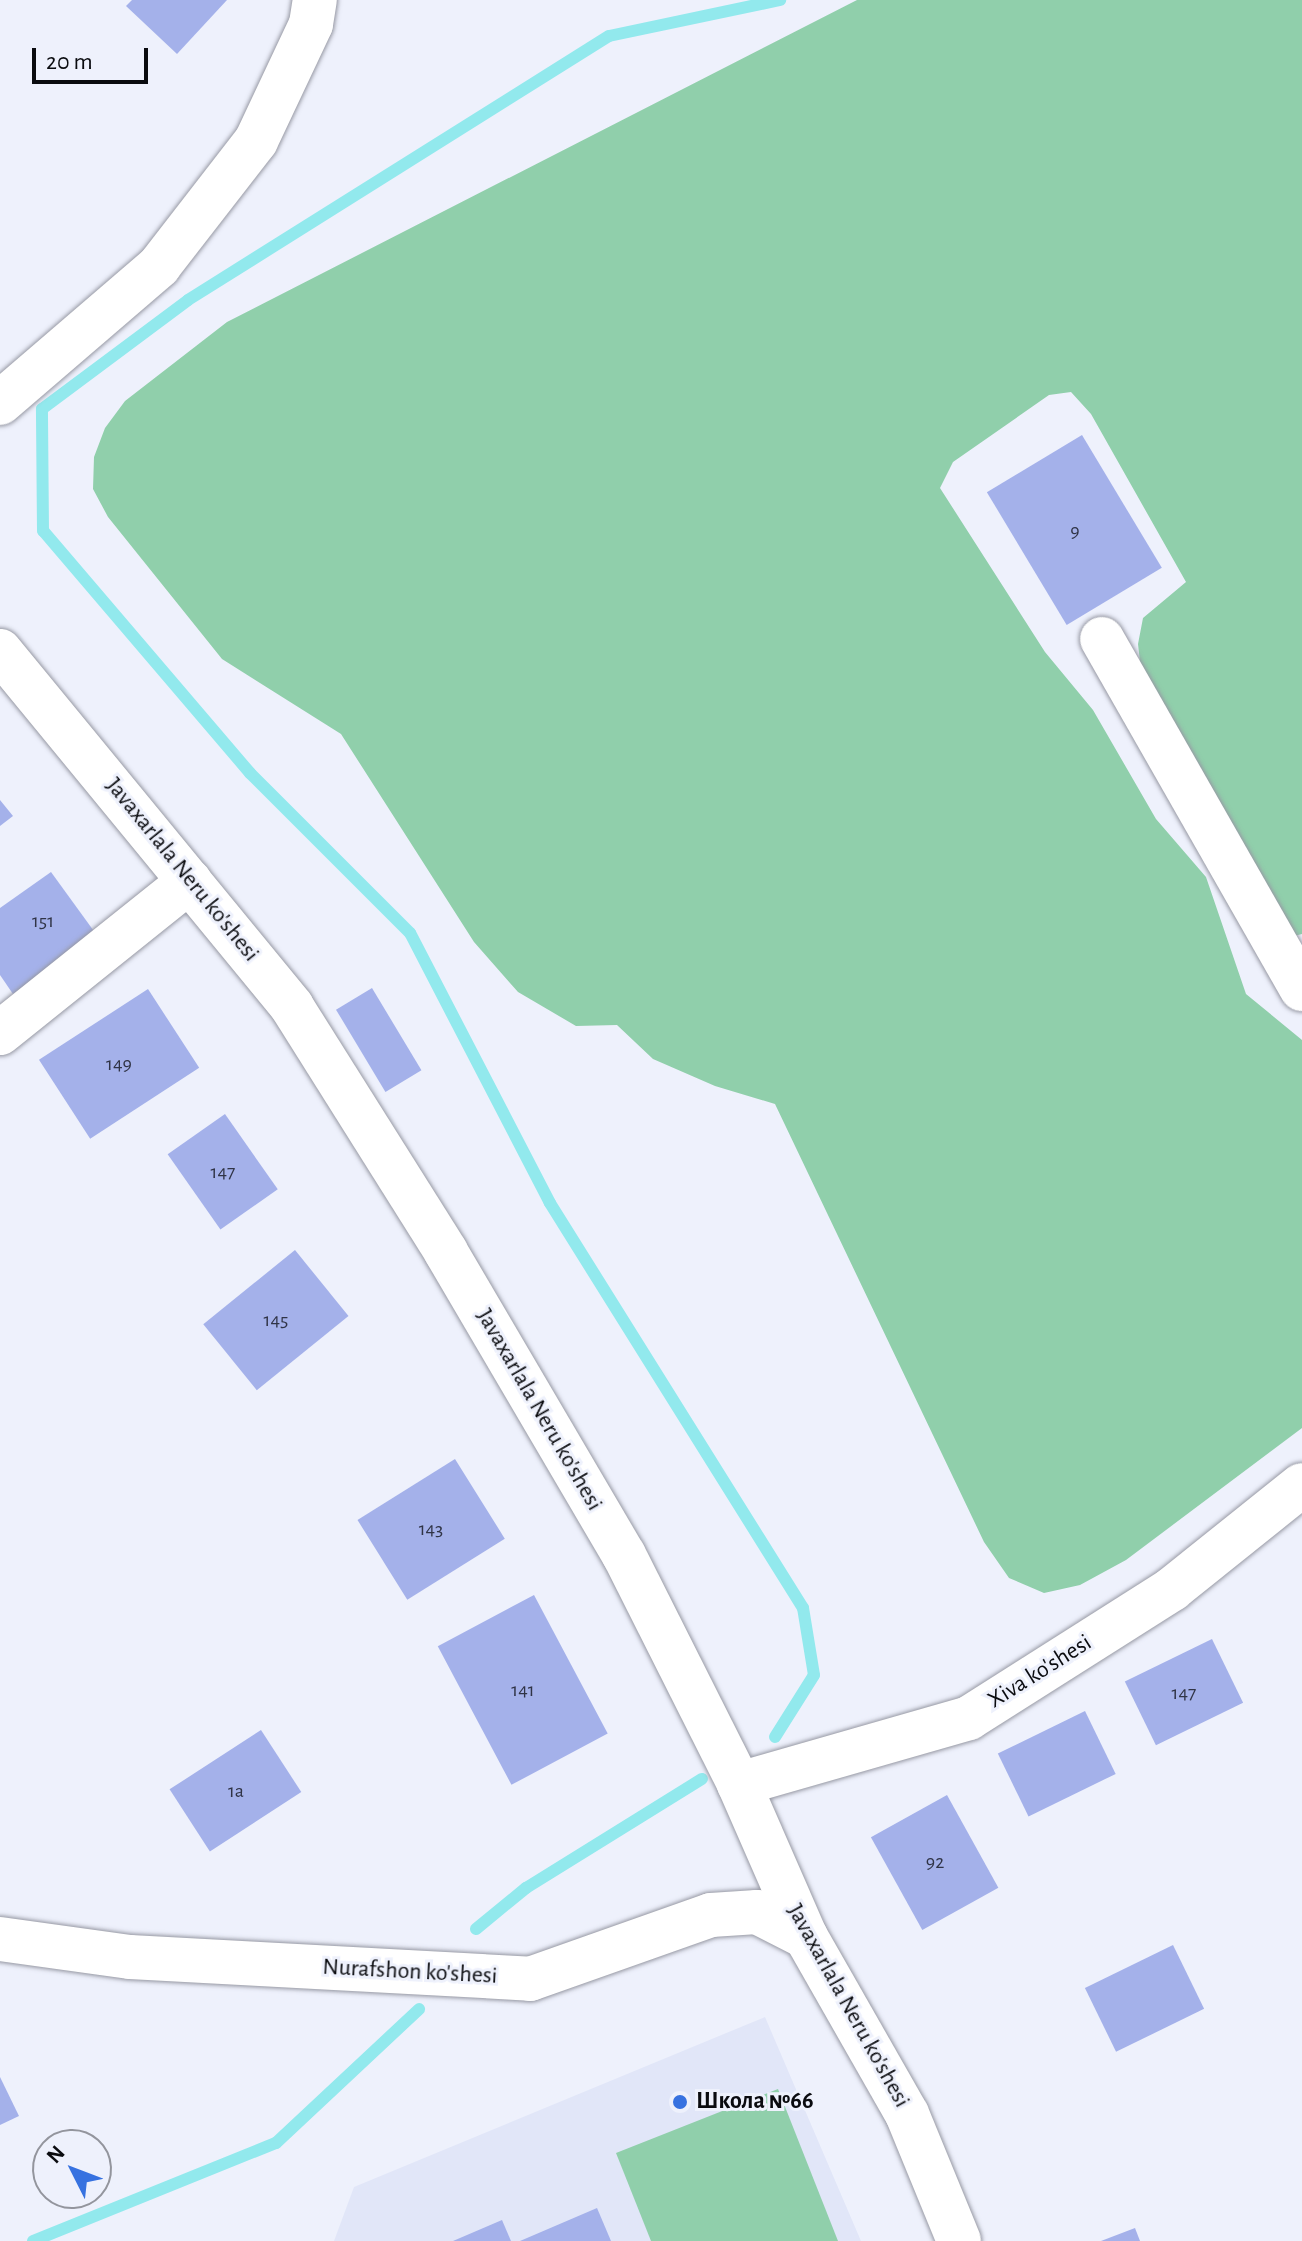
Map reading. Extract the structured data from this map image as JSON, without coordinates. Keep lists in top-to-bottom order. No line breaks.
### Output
{"streets":{"street":["Javaxarlala Neru ko'shesi","Xiva ko'shesi","Nurafshon ko'shesi"]},"crossings":[["Javaxarlala Neru ko'shesi","Xiva ko'shesi"],["Javaxarlala Neru ko'shesi","Nurafshon ko'shesi"]],"places":["Школа №66"],"house_numbers":["9","151","149","147","145","143","141","147","1a","92"],"scale_bar":"20 m","north":"top left"}
